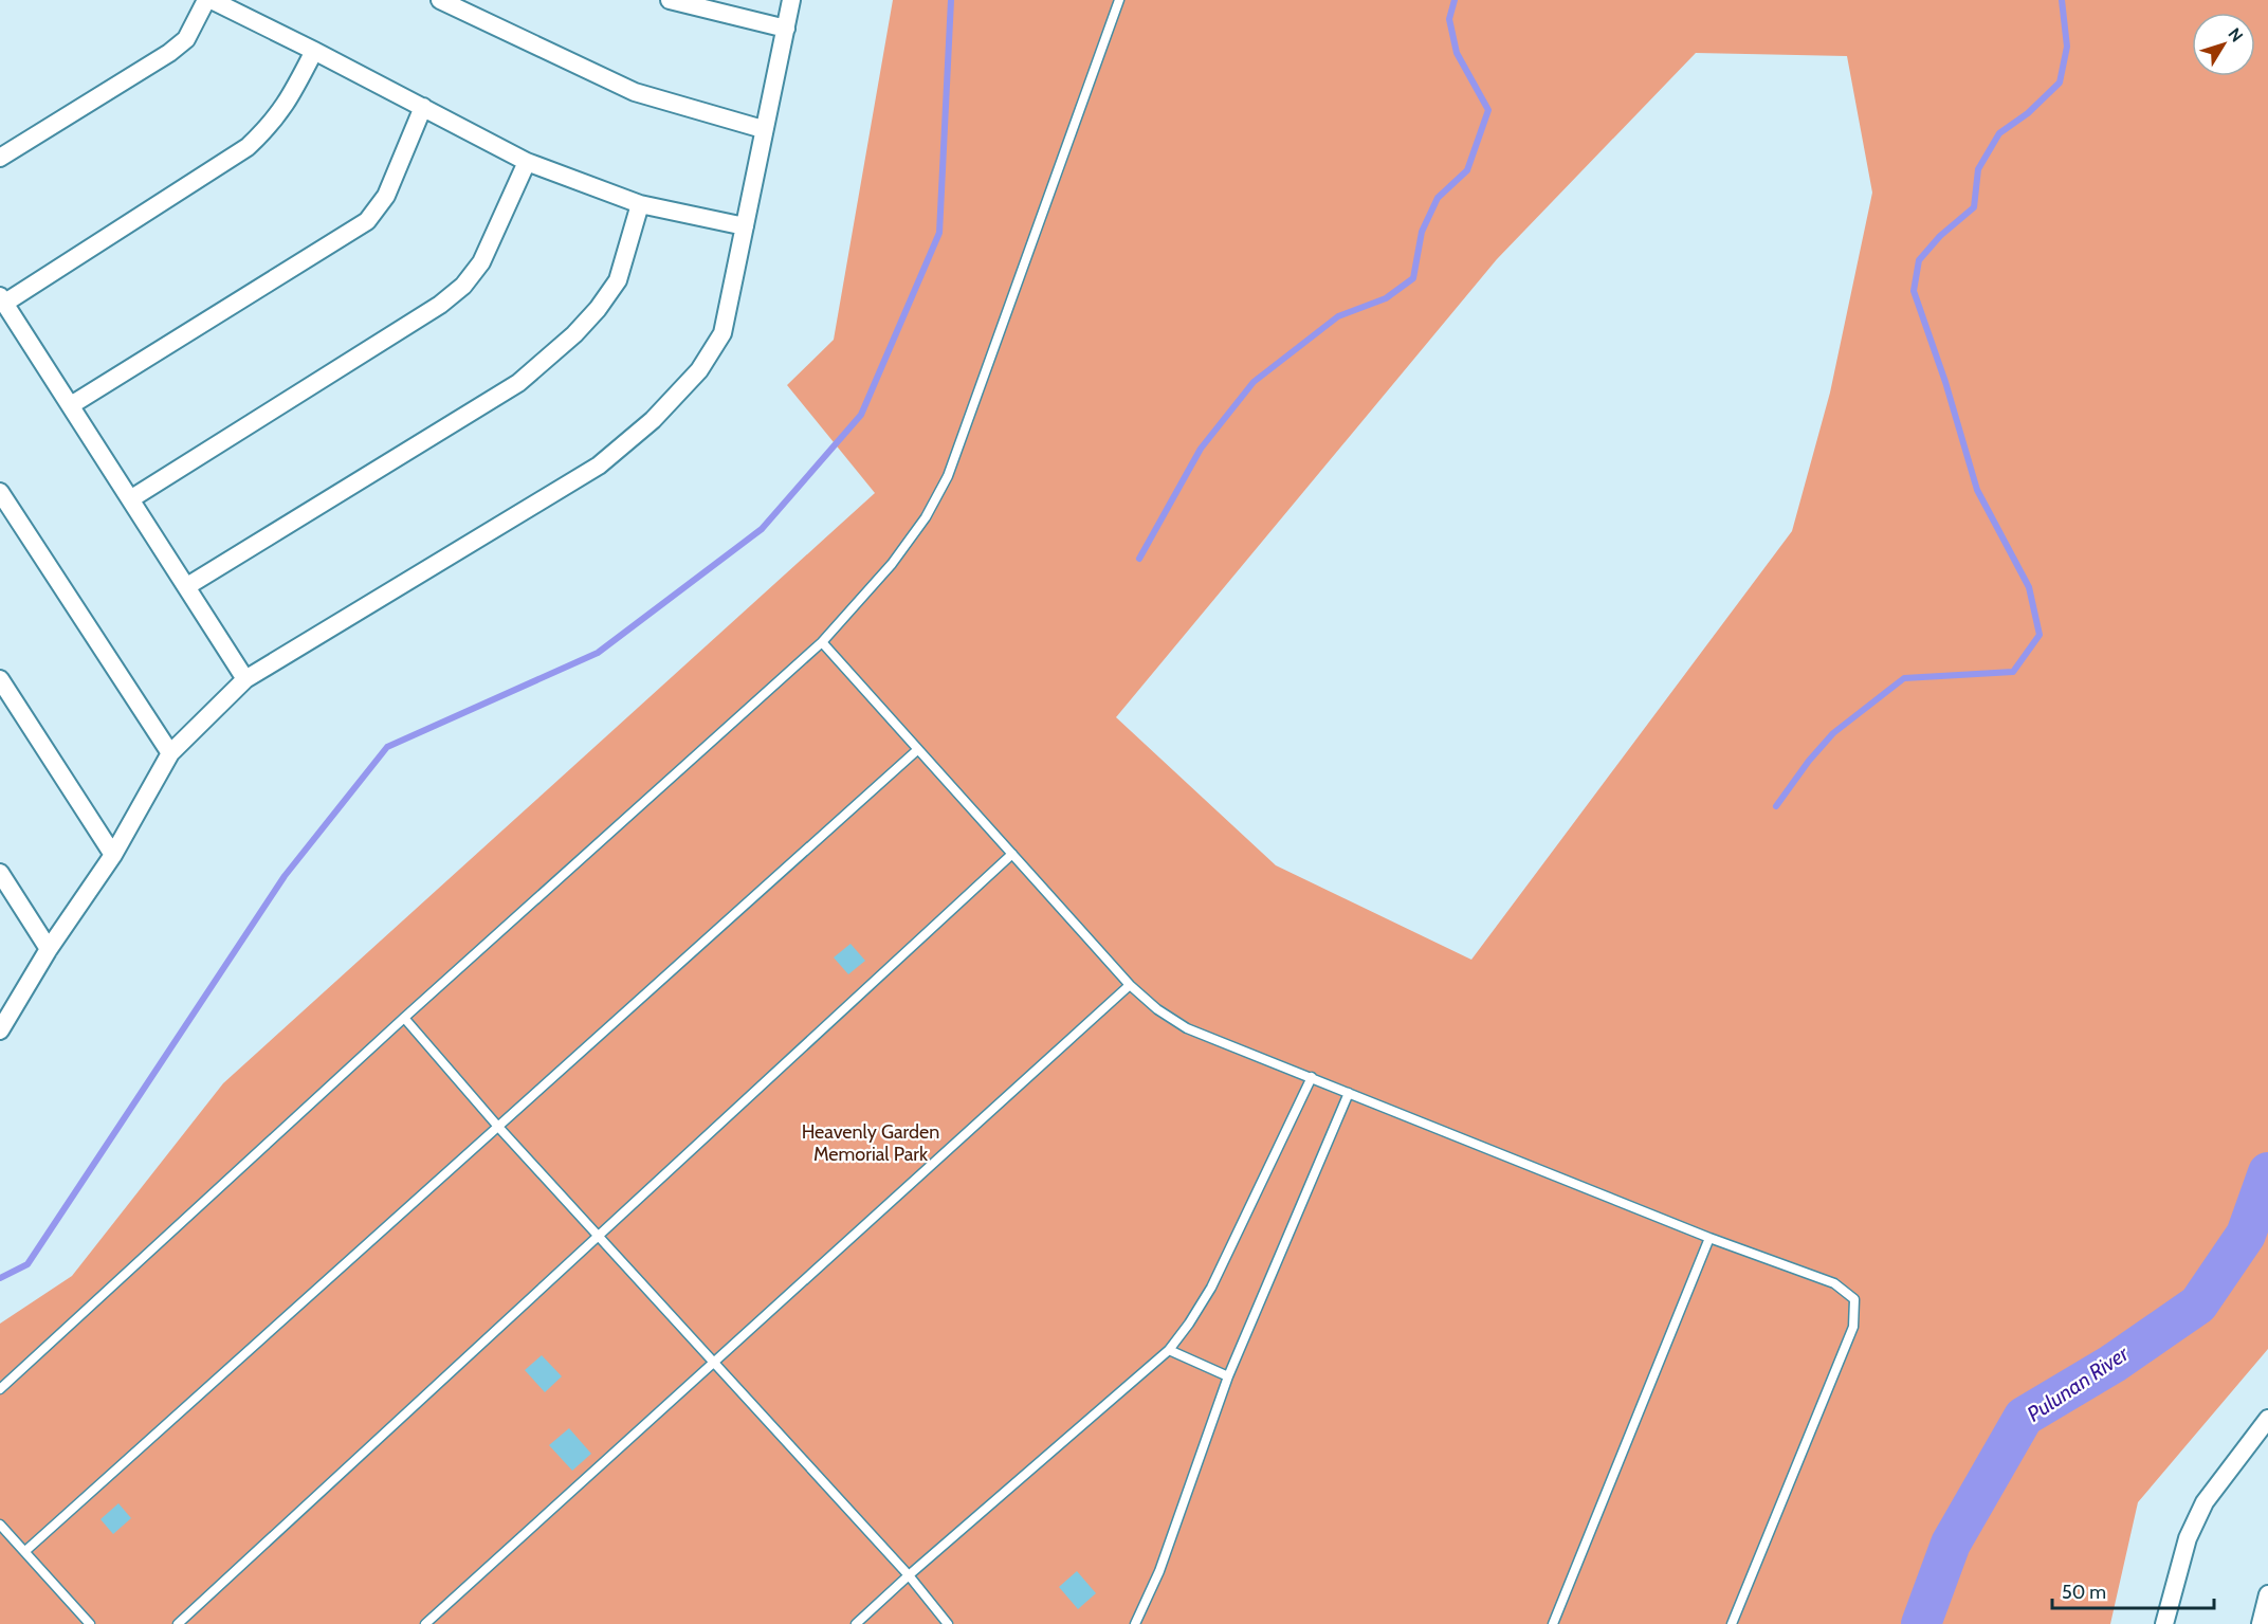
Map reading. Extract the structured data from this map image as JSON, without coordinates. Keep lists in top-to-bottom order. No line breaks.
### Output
{"water":["Pulunan River"],"parks":["Heavenly Garden Memorial Park"],"scale_bar":"50 m","north":"top right"}
